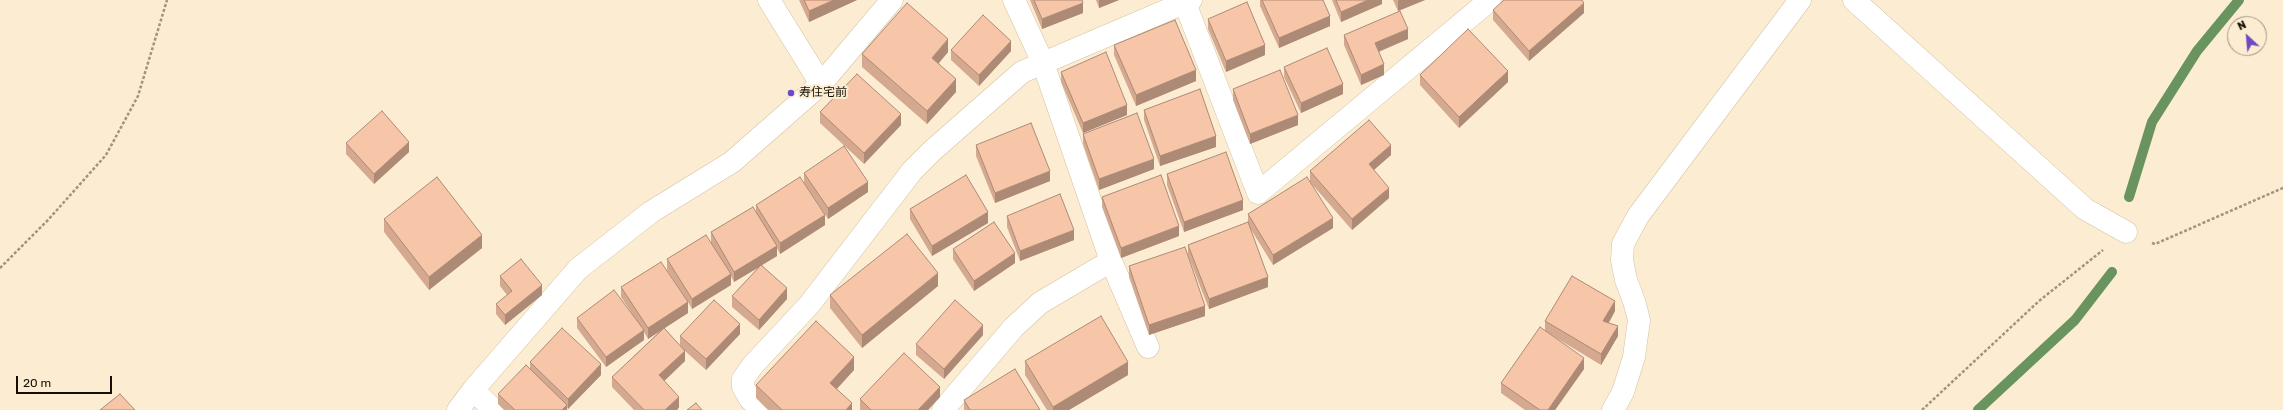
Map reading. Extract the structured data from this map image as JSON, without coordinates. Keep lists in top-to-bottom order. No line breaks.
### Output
{"places":["寿住宅前"],"scale_bar":"20 m","north":"top left"}
